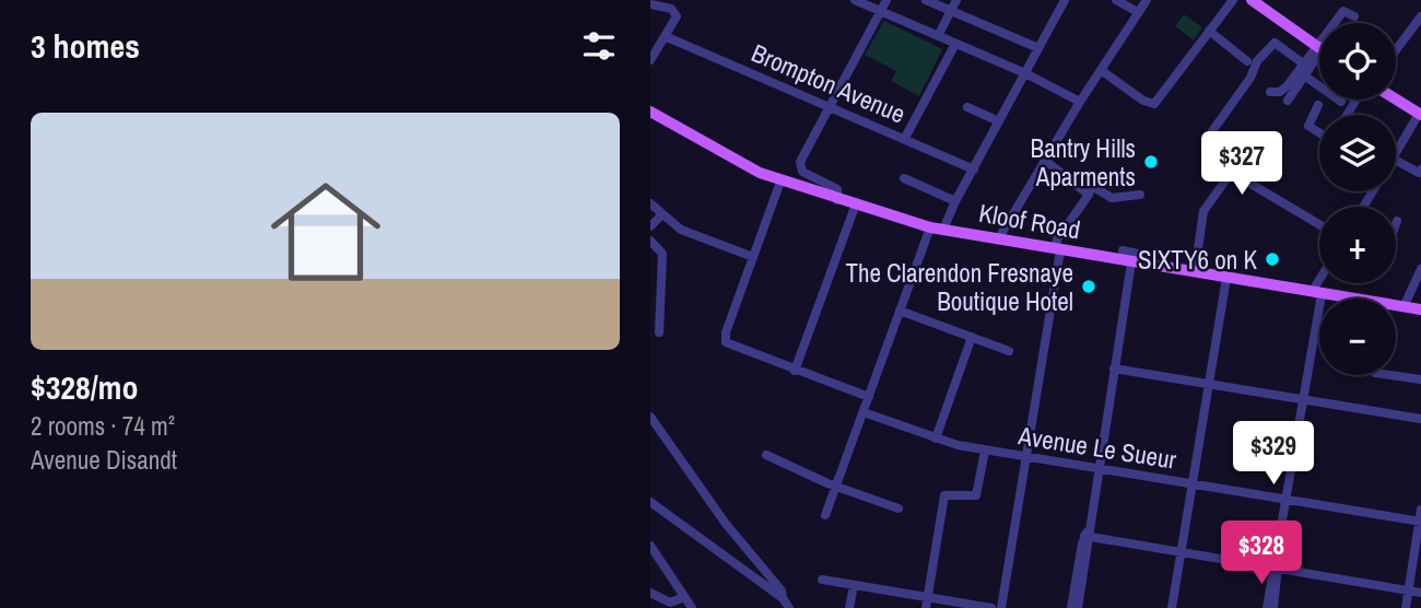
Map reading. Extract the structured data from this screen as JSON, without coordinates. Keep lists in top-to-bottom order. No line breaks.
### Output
{"streets":{"main road":["Kloof Road"],"street":["Brompton Avenue","Avenue Le Sueur"]},"places":["Bantry Hills Aparments","SIXTY6 on K","The Clarendon Fresnaye Boutique Hotel"],"page":{"heading":"3 homes","map_buttons":["+","−"],"list":[{"name":"$328/mo","note":"2 rooms · 74 m² · Avenue Disandt"}],"price":["$327","$329","$328"]}}
